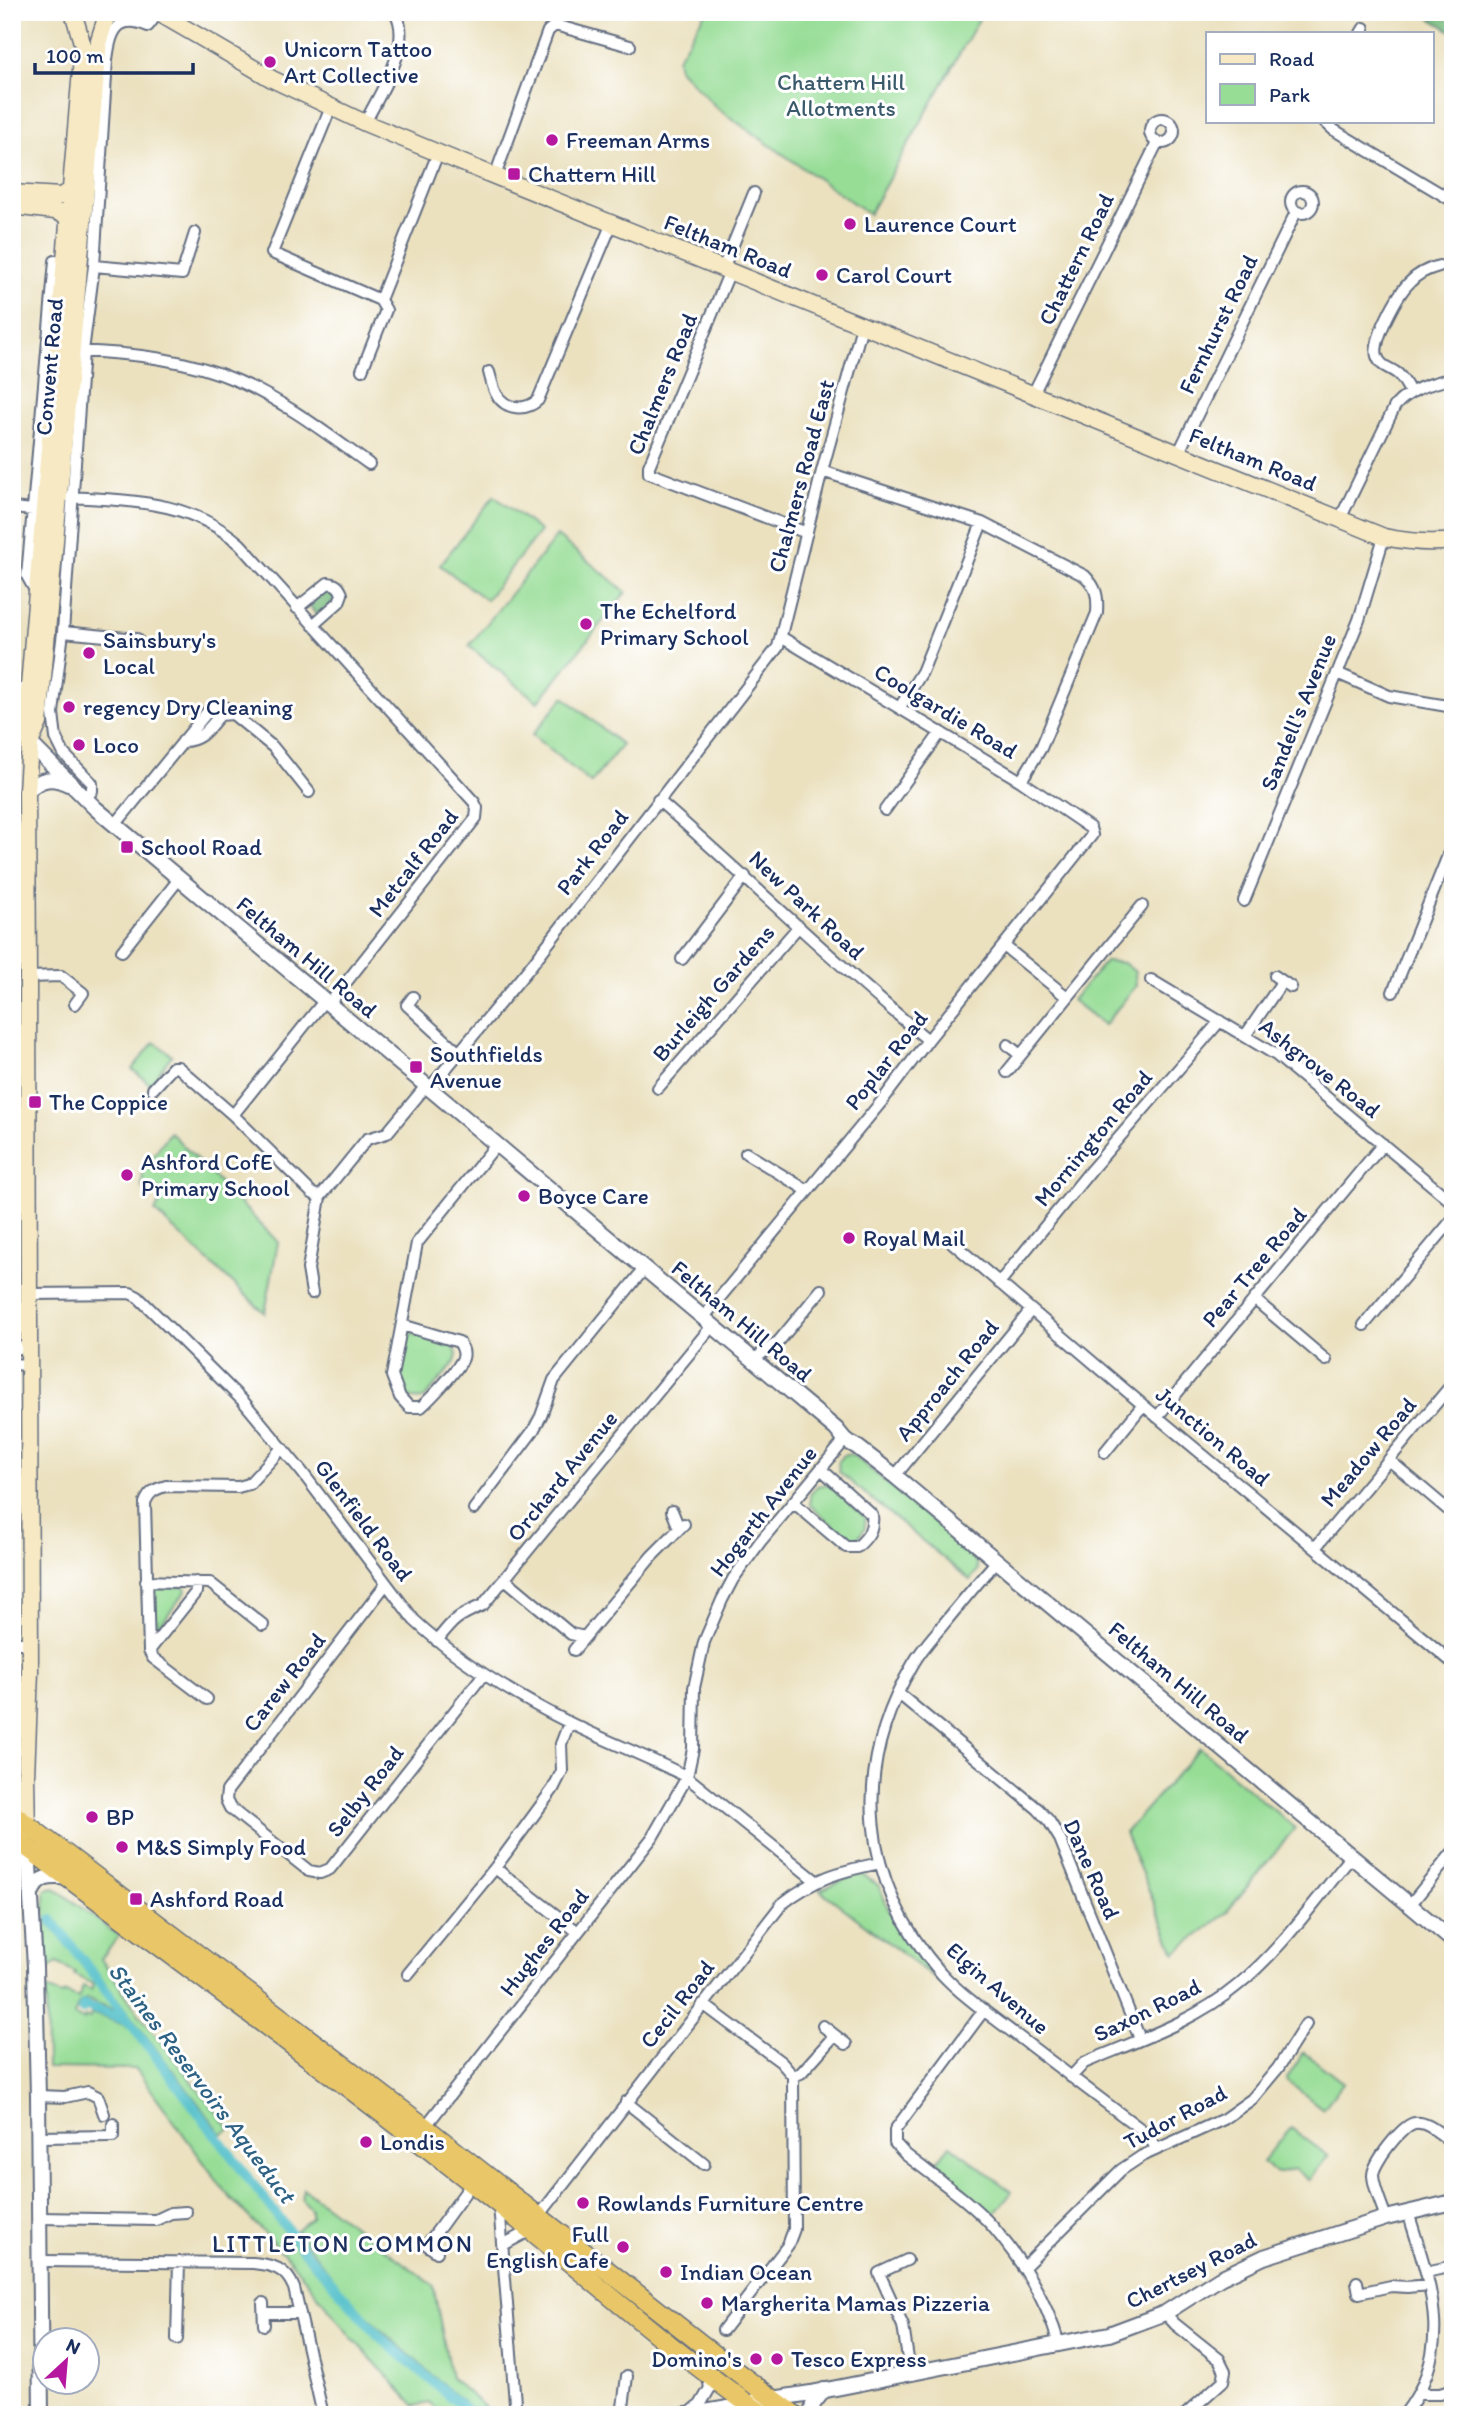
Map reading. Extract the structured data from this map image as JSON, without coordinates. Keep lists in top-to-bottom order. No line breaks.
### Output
{"streets":{"main road":["Feltham Road","Convent Road"],"street":["Chattern Road","Fernhurst Road","Chalmers Road","Chalmers Road East","Coolgardie Road","Sandell's Avenue","Park Road","Metcalf Road","New Park Road","Feltham Hill Road","Burleigh Gardens","Poplar Road","Ashgrove Road","Mornington Road","Pear Tree Road","Approach Road","Junction Road","Meadow Road","Orchard Avenue","Hogarth Avenue","Glenfield Road","Carew Road","Selby Road","Dane Road","Hughes Road","Elgin Avenue","Cecil Road","Saxon Road","Tudor Road","Chertsey Road"]},"crossings":[["Feltham Road","Chattern Road"],["Feltham Road","Fernhurst Road"],["Feltham Road","Convent Road"],["Feltham Road","Chalmers Road"],["Feltham Road","Chalmers Road East"],["Feltham Road","Sandell's Avenue"],["Convent Road","Metcalf Road"],["Convent Road","Feltham Hill Road"],["Chalmers Road","Chalmers Road East"],["Chalmers Road East","Coolgardie Road"],["Chalmers Road East","Park Road"],["Coolgardie Road","Park Road"],["Coolgardie Road","Poplar Road"],["Park Road","New Park Road"],["Park Road","Feltham Hill Road"],["Metcalf Road","Feltham Hill Road"],["New Park Road","Burleigh Gardens"],["New Park Road","Poplar Road"],["Feltham Hill Road","Poplar Road"],["Feltham Hill Road","Approach Road"],["Feltham Hill Road","Orchard Avenue"],["Feltham Hill Road","Hogarth Avenue"],["Feltham Hill Road","Elgin Avenue"],["Feltham Hill Road","Saxon Road"],["Poplar Road","Orchard Avenue"],["Ashgrove Road","Mornington Road"],["Ashgrove Road","Pear Tree Road"],["Mornington Road","Junction Road"],["Pear Tree Road","Junction Road"],["Approach Road","Junction Road"],["Junction Road","Meadow Road"],["Orchard Avenue","Glenfield Road"],["Hogarth Avenue","Glenfield Road"],["Hogarth Avenue","Hughes Road"],["Glenfield Road","Carew Road"],["Glenfield Road","Selby Road"],["Glenfield Road","Hughes Road"],["Carew Road","Selby Road"],["Dane Road","Elgin Avenue"],["Dane Road","Saxon Road"],["Elgin Avenue","Cecil Road"],["Elgin Avenue","Saxon Road"],["Elgin Avenue","Tudor Road"]],"districts":["LITTLETON COMMON"],"water":["Staines Reservoirs Aqueduct"],"parks":["Chattern Hill Allotments"],"places":{"other":["Unicorn Tattoo Art Collective","Freeman Arms","Laurence Court","Carol Court","The Echelford Primary School","Sainsbury's Local","regency Dry Cleaning","Loco","Ashford CofE Primary School","Boyce Care","Royal Mail","BP","M&S Simply Food","Londis","Rowlands Furniture Centre","Full English Cafe","Indian Ocean","Margherita Mamas Pizzeria","Domino's","Tesco Express"],"transit":["Chattern Hill","School Road","Southfields Avenue","The Coppice","Ashford Road"]},"legend":["Road","Park"],"scale_bar":"100 m","north":"top right"}
